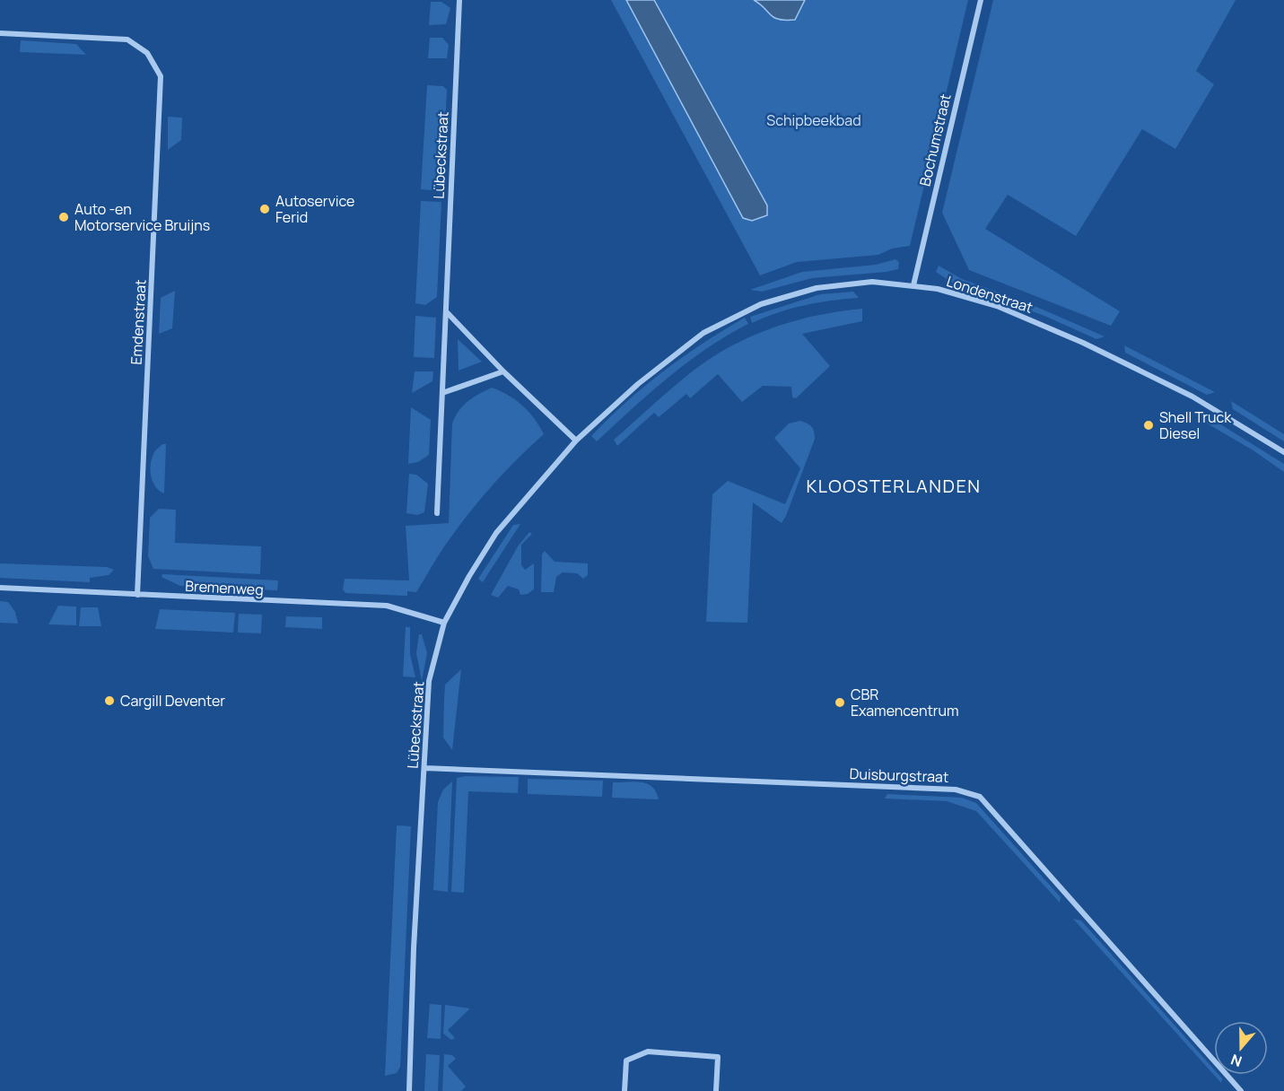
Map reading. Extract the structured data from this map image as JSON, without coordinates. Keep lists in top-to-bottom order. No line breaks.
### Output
{"streets":{"street":["Bochumstraat","Lübeckstraat","Londenstraat","Emdenstraat","Bremenweg","Duisburgstraat"]},"crossings":[["Bochumstraat","Londenstraat"],["Lübeckstraat","Londenstraat"],["Lübeckstraat","Bremenweg"],["Lübeckstraat","Duisburgstraat"],["Emdenstraat","Bremenweg"]],"districts":["KLOOSTERLANDEN"],"parks":["Schipbeekbad"],"places":["Autoservice Ferid","Auto -en Motorservice Bruijns","Shell Truck Diesel","Cargill Deventer","CBR Examencentrum"],"north":"bottom"}
